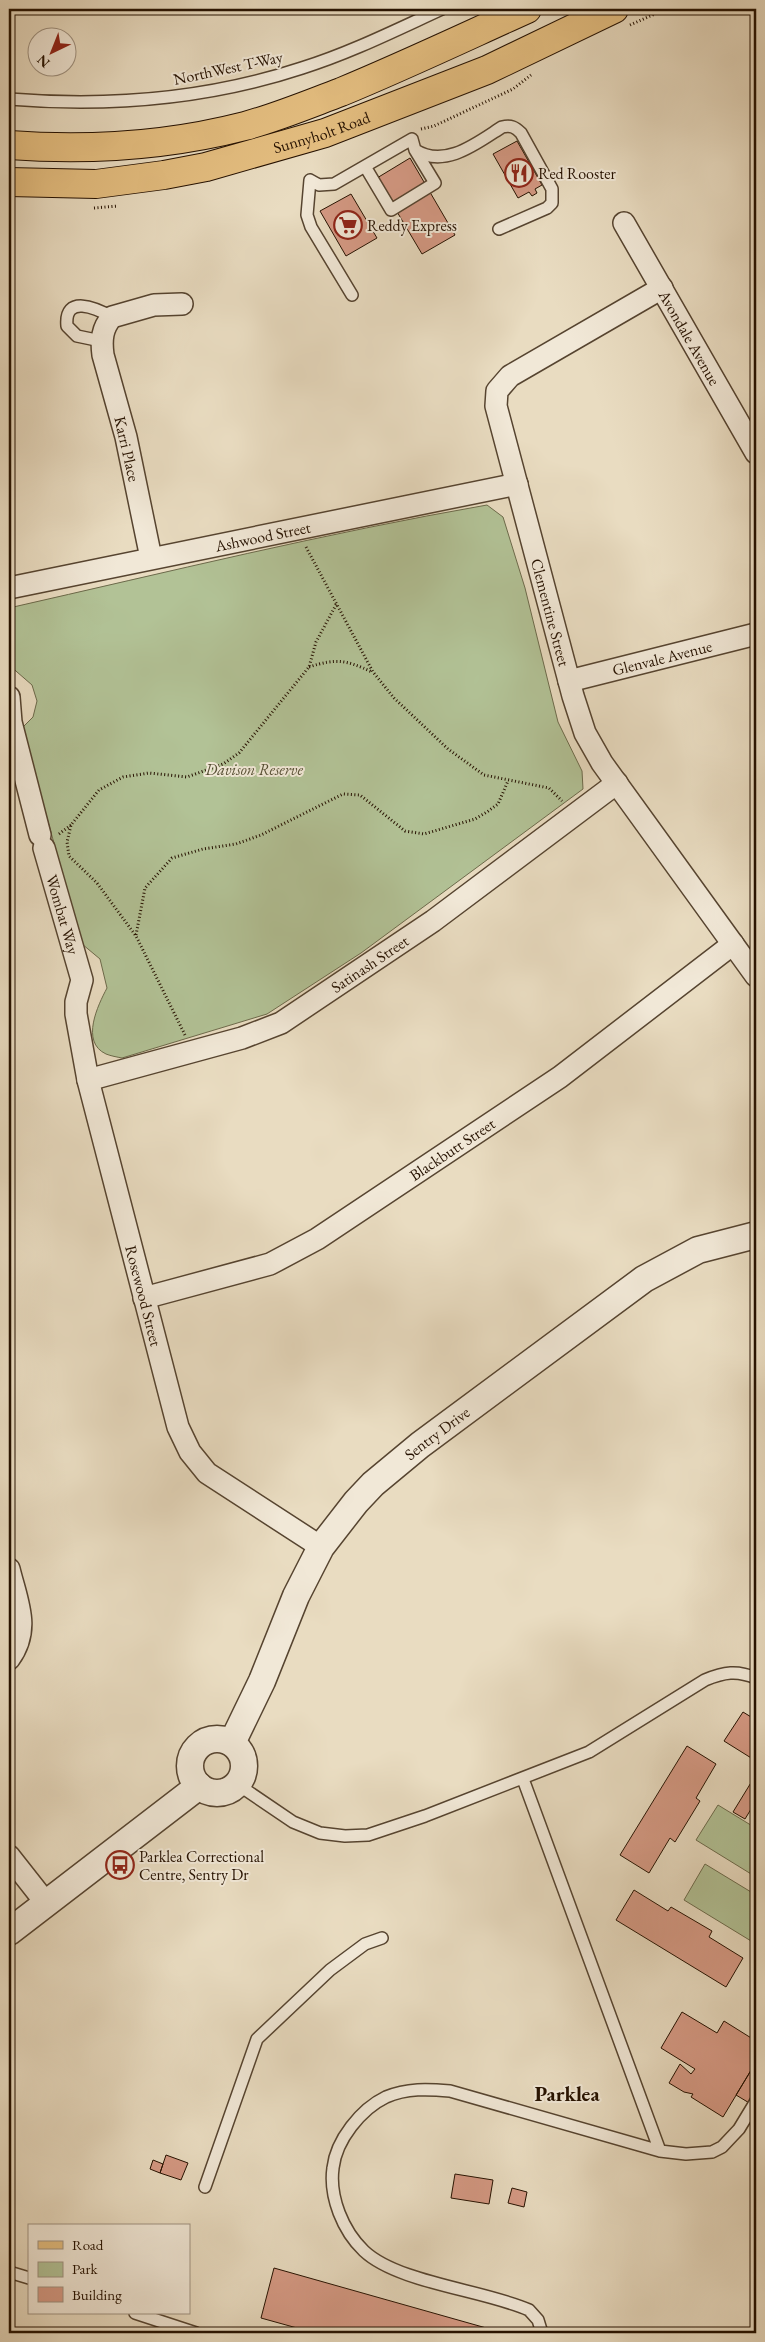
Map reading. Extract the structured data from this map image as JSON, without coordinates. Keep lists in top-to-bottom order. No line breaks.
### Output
{"streets":{"main road":["Sunnyholt Road"],"street":["Avondale Avenue","Karri Place","Ashwood Street","Clementine Street","Glenvale Avenue","Wombat Way","Satinash Street","Blackbutt Street","Rosewood Street","Sentry Drive"],"lane":["NorthWest T-Way"]},"crossings":[["Avondale Avenue","Clementine Street"],["Karri Place","Ashwood Street"],["Ashwood Street","Clementine Street"],["Clementine Street","Glenvale Avenue"],["Clementine Street","Satinash Street"],["Clementine Street","Blackbutt Street"],["Wombat Way","Rosewood Street"],["Satinash Street","Rosewood Street"],["Blackbutt Street","Rosewood Street"],["Rosewood Street","Sentry Drive"]],"districts":["Parklea"],"parks":["Davison Reserve"],"places":{"restaurant":["Red Rooster"],"supermarket":["Reddy Express"],"bus stop":["Parklea Correctional Centre, Sentry Dr"]},"legend":["Road","Park","Building"],"north":"bottom left"}
